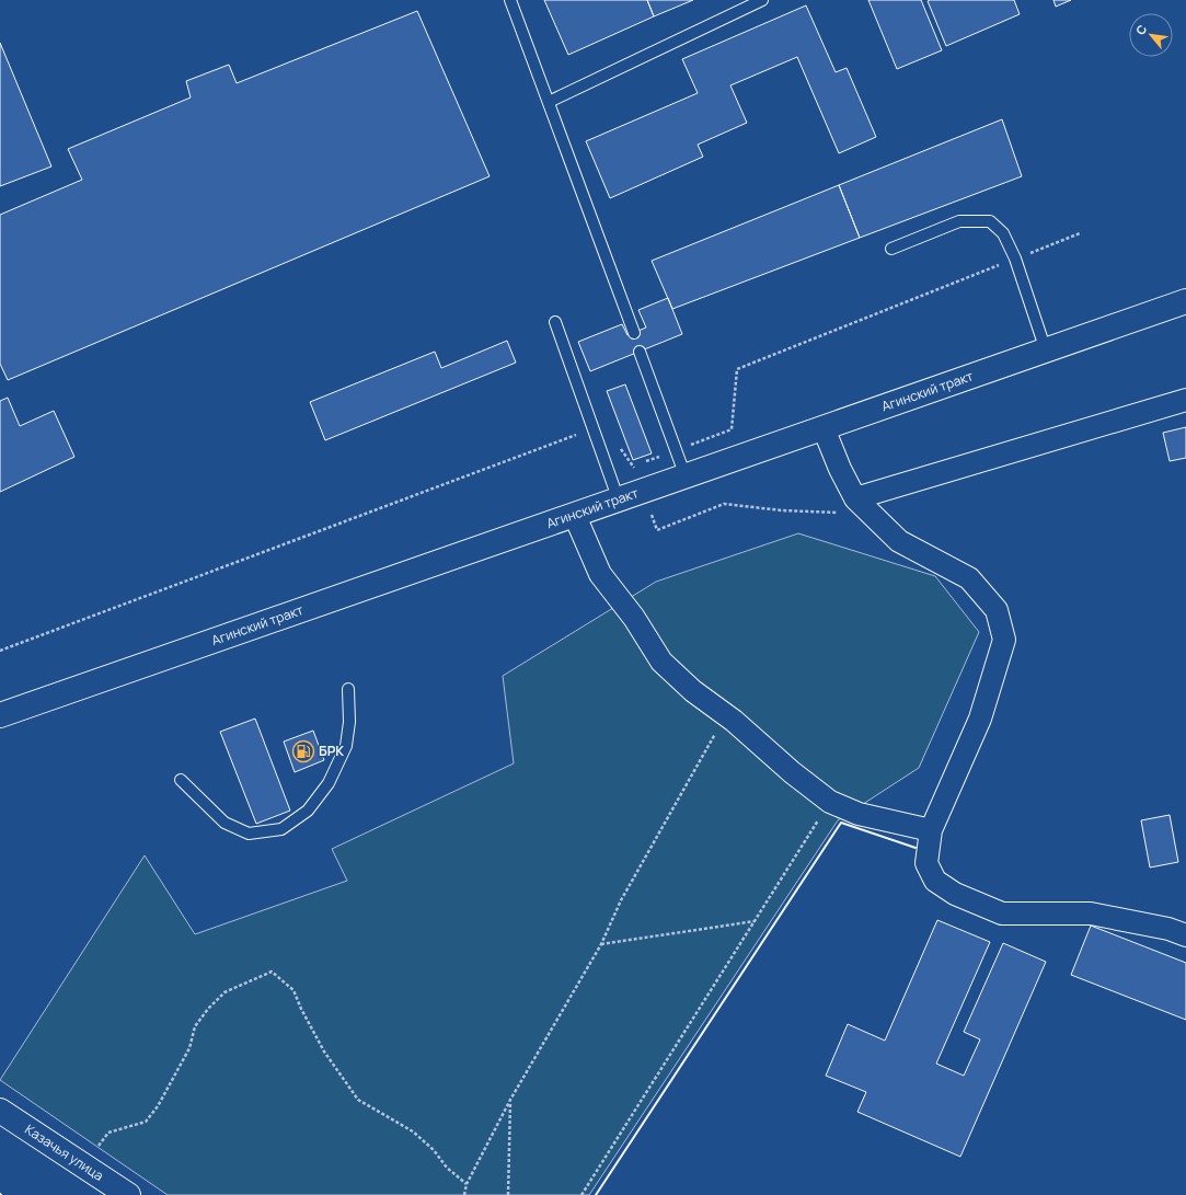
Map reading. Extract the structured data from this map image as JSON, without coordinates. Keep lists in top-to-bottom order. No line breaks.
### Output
{"streets":{"main road":["Агинский тракт","Казачья улица"]},"places":{"fuel station":["БРК"]},"north":"top left"}
